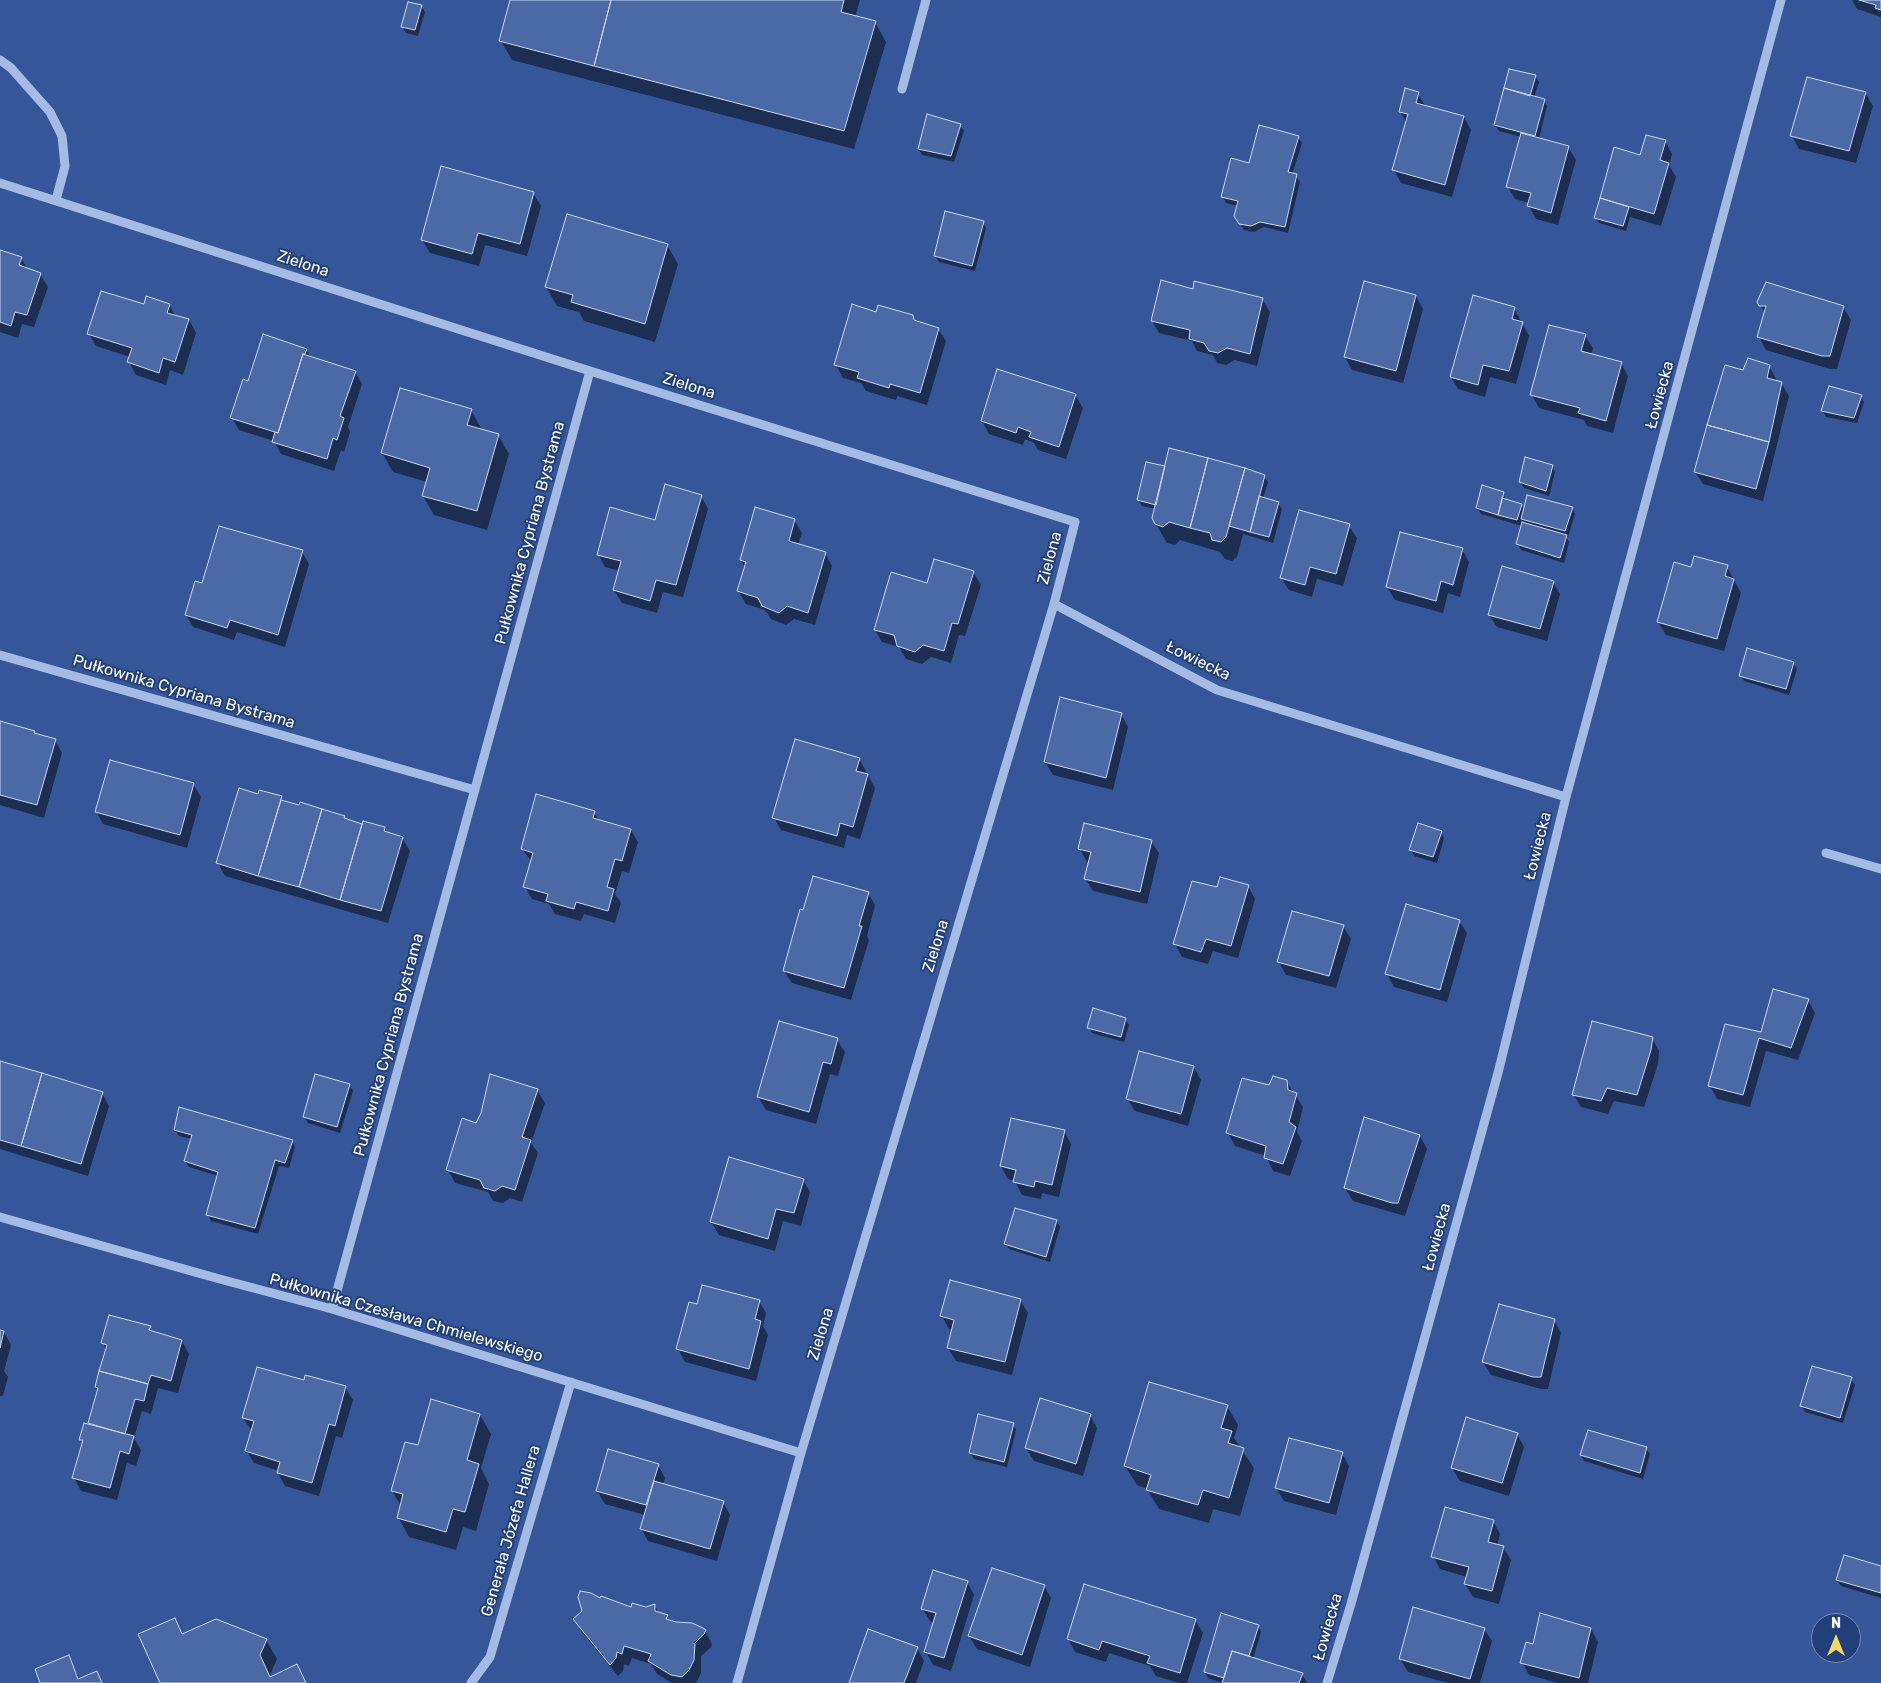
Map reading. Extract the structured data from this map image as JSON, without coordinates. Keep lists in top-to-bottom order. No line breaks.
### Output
{"streets":{"street":["Zielona","Łowiecka","Pułkownika Cypriana Bystrama","Pułkownika Czesława Chmielewskiego","Generała Józefa Hallera"]},"crossings":[["Zielona","Łowiecka"],["Zielona","Pułkownika Cypriana Bystrama"],["Zielona","Pułkownika Czesława Chmielewskiego"],["Pułkownika Cypriana Bystrama","Pułkownika Czesława Chmielewskiego"],["Pułkownika Czesława Chmielewskiego","Generała Józefa Hallera"]],"north":"top"}
